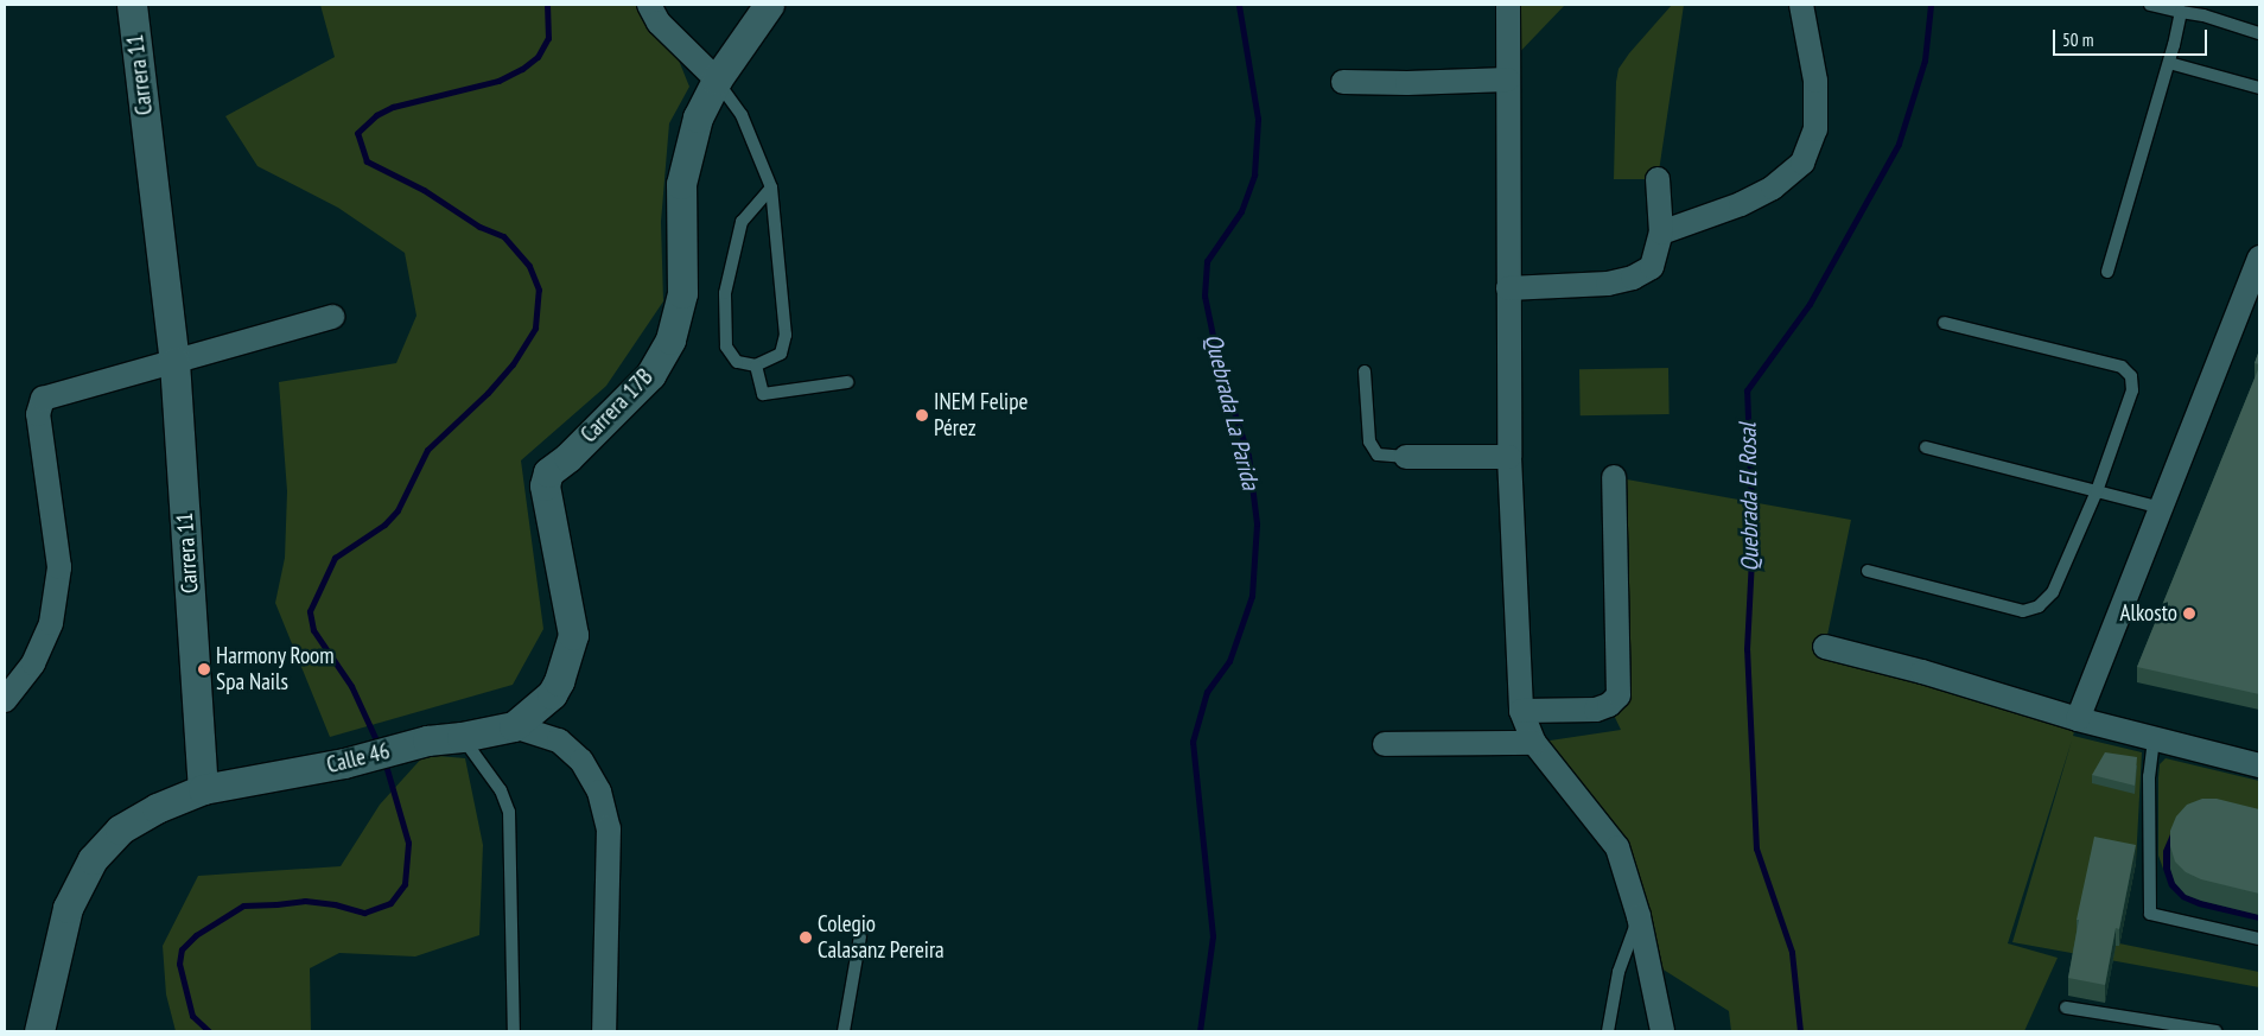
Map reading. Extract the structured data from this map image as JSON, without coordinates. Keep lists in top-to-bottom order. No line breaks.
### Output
{"streets":{"street":["Carrera 11","Carrera 17B","Calle 46"]},"crossings":[["Carrera 11","Calle 46"],["Carrera 17B","Calle 46"]],"water":["Quebrada La Parida","Quebrada El Rosal"],"places":["INEM Felipe Pérez","Alkosto","Harmony Room Spa Nails","Colegio Calasanz Pereira"],"scale_bar":"50 m"}
